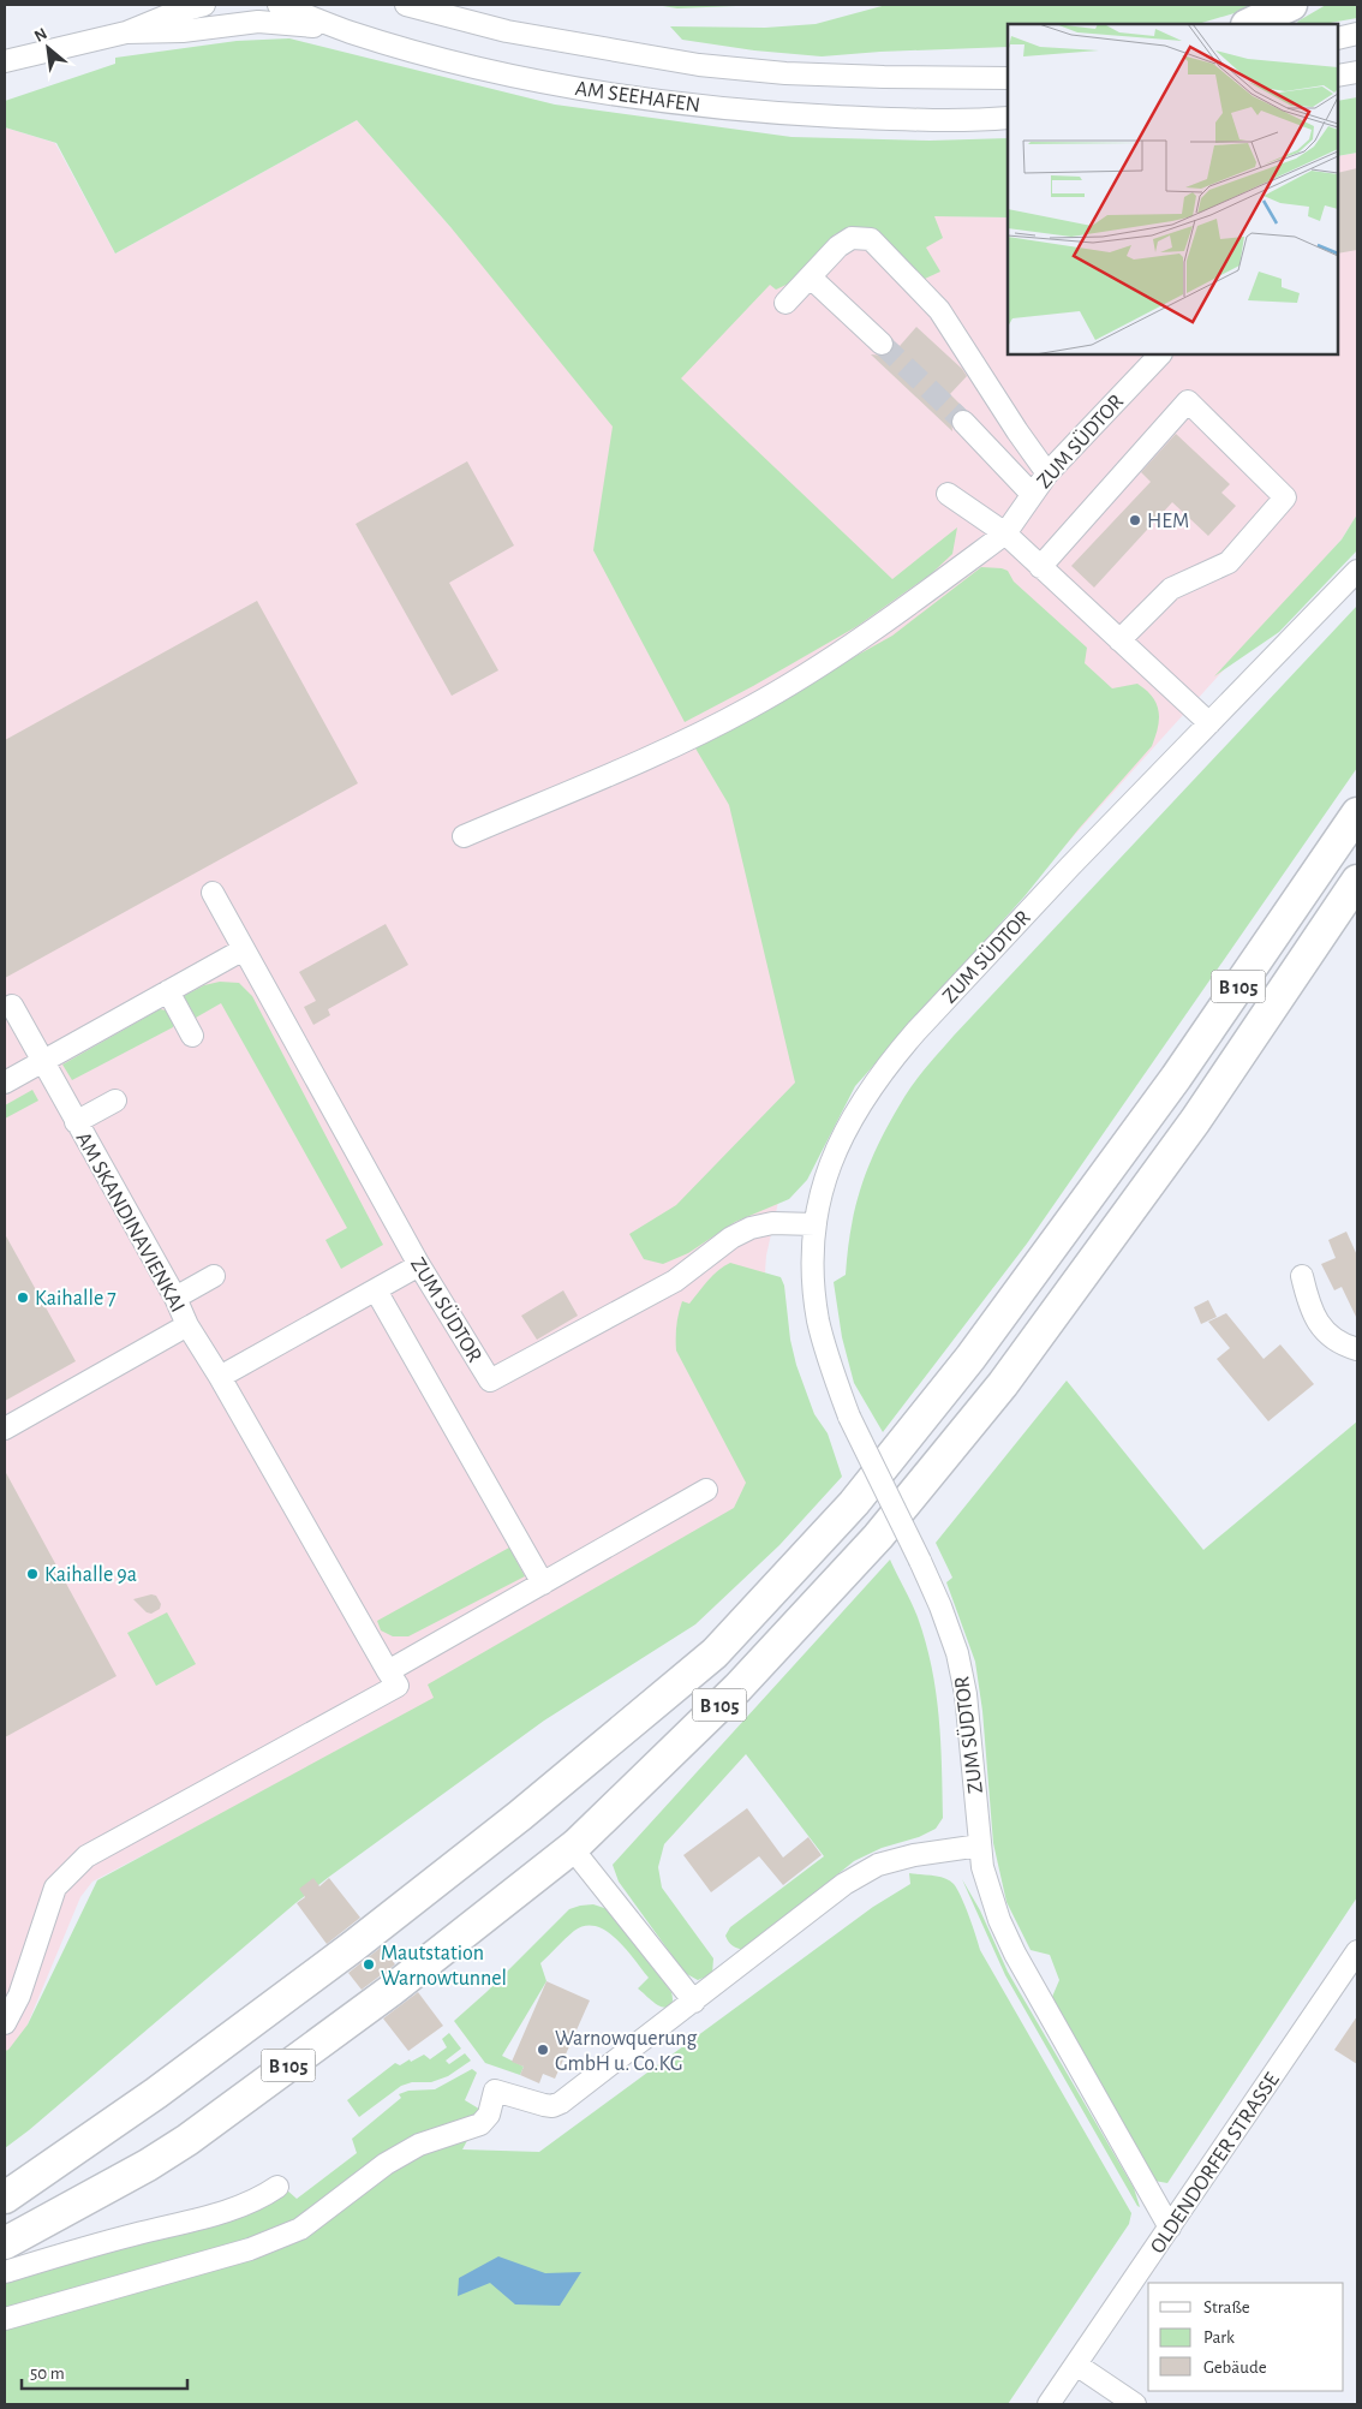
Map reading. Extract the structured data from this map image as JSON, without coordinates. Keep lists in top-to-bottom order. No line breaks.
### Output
{"streets":{"highway":["B 105"],"street":["AM SEEHAFEN","ZUM SÜDTOR","AM SKANDINAVIENKAI","OLDENDORFER STRASSE"]},"crossings":[["ZUM SÜDTOR","OLDENDORFER STRASSE"]],"places":["HEM","Kaihalle 7","Kaihalle 9a","Mautstation Warnowtunnel","Warnowquerung GmbH u. Co.KG"],"legend":["Straße","Park","Gebäude"],"scale_bar":"50 m","north":"top left"}
